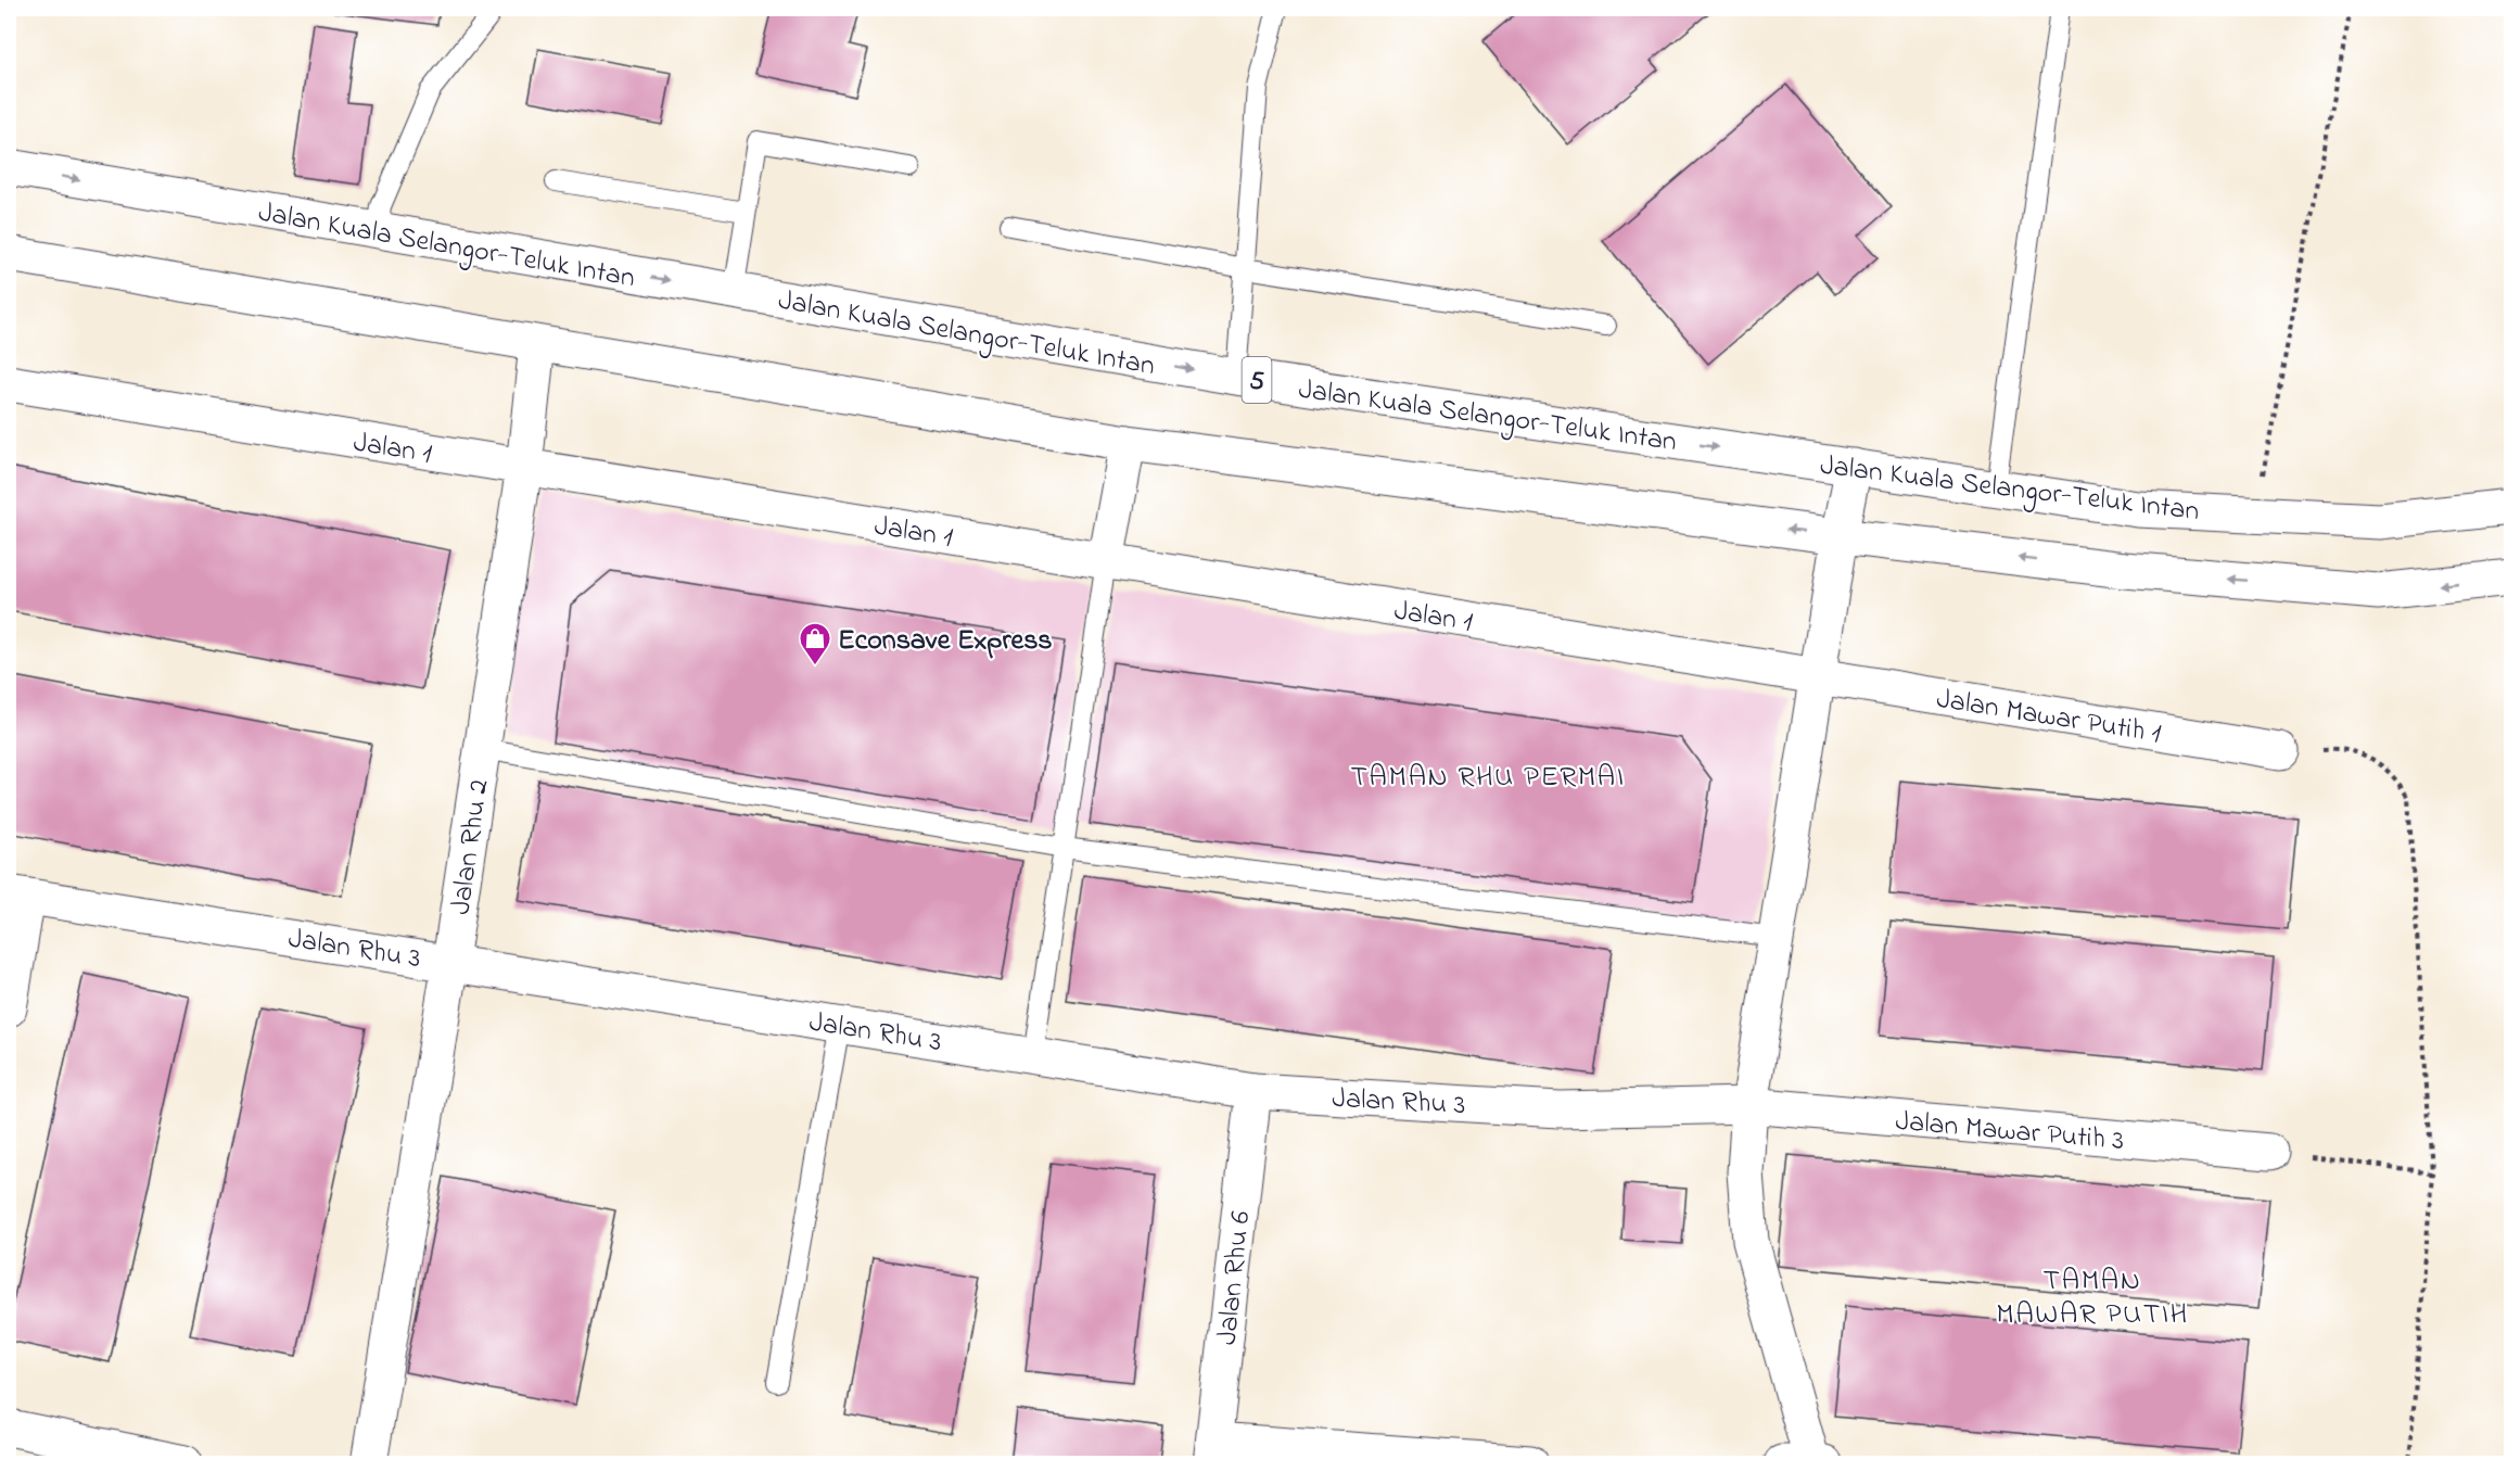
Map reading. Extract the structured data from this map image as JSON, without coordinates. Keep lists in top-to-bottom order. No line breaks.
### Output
{"streets":{"main road":["Jalan Kuala Selangor-Teluk Intan","5","Jalan 1","Jalan Mawar Putih 1","Jalan Rhu 2","Jalan Rhu 3","Jalan Mawar Putih 3","Jalan Rhu 6"]},"crossings":[["Jalan 1","Jalan Mawar Putih 1"],["Jalan 1","Jalan Rhu 2"],["Jalan Rhu 2","Jalan Rhu 3"],["Jalan Rhu 3","Jalan Mawar Putih 3"],["Jalan Rhu 3","Jalan Rhu 6"]],"districts":["TAMAN RHU PERMAI","TAMAN MAWAR PUTIH"],"places":{"shop":["Econsave Express"]}}
